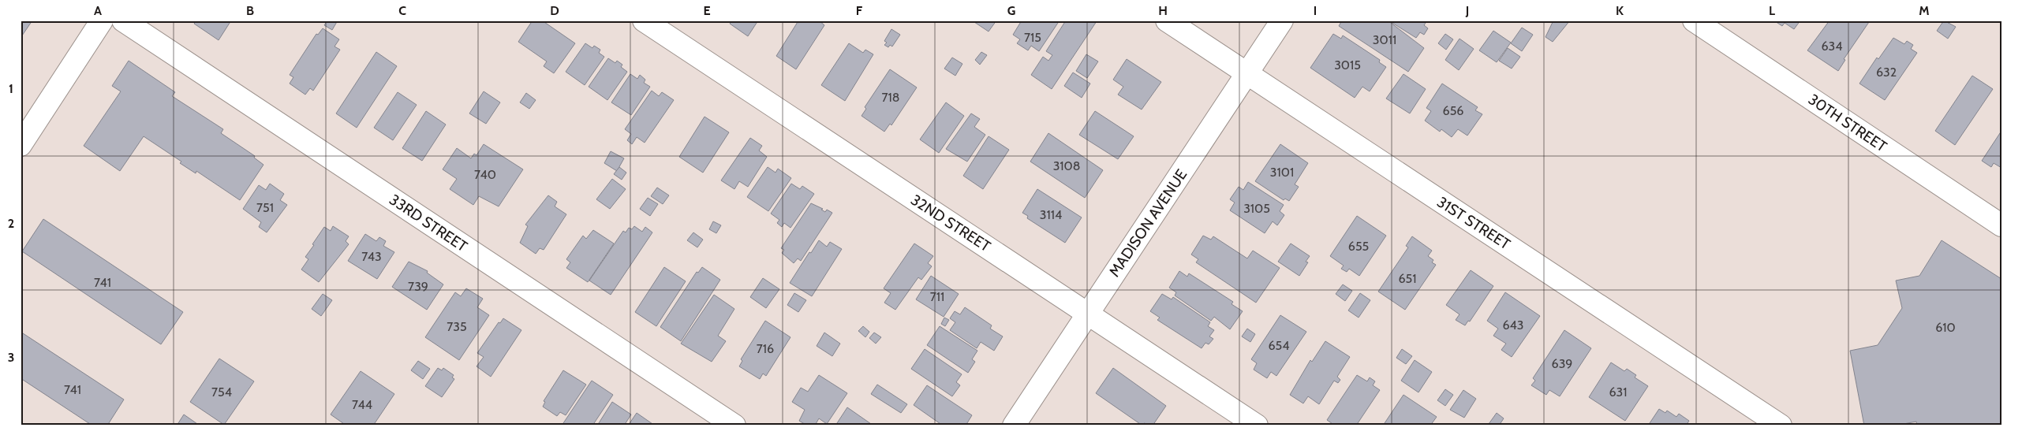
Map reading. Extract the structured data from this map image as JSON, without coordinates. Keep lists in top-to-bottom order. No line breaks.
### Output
{"streets":{"street":["30TH STREET","33RD STREET","32ND STREET","MADISON AVENUE","31ST STREET"]},"crossings":[["32ND STREET","MADISON AVENUE"],["MADISON AVENUE","31ST STREET"]],"house_numbers":["715","3011","634","3015","632","718","656","3108","3101","740","751","3105","3114","655","743","651","741","739","711","643","735","610","654","716","639","741","754","631","744"],"grid":{"columns":["A","B","C","D","E","F","G","H","I","J","K","L","M"],"rows":["1","2","3"]}}
